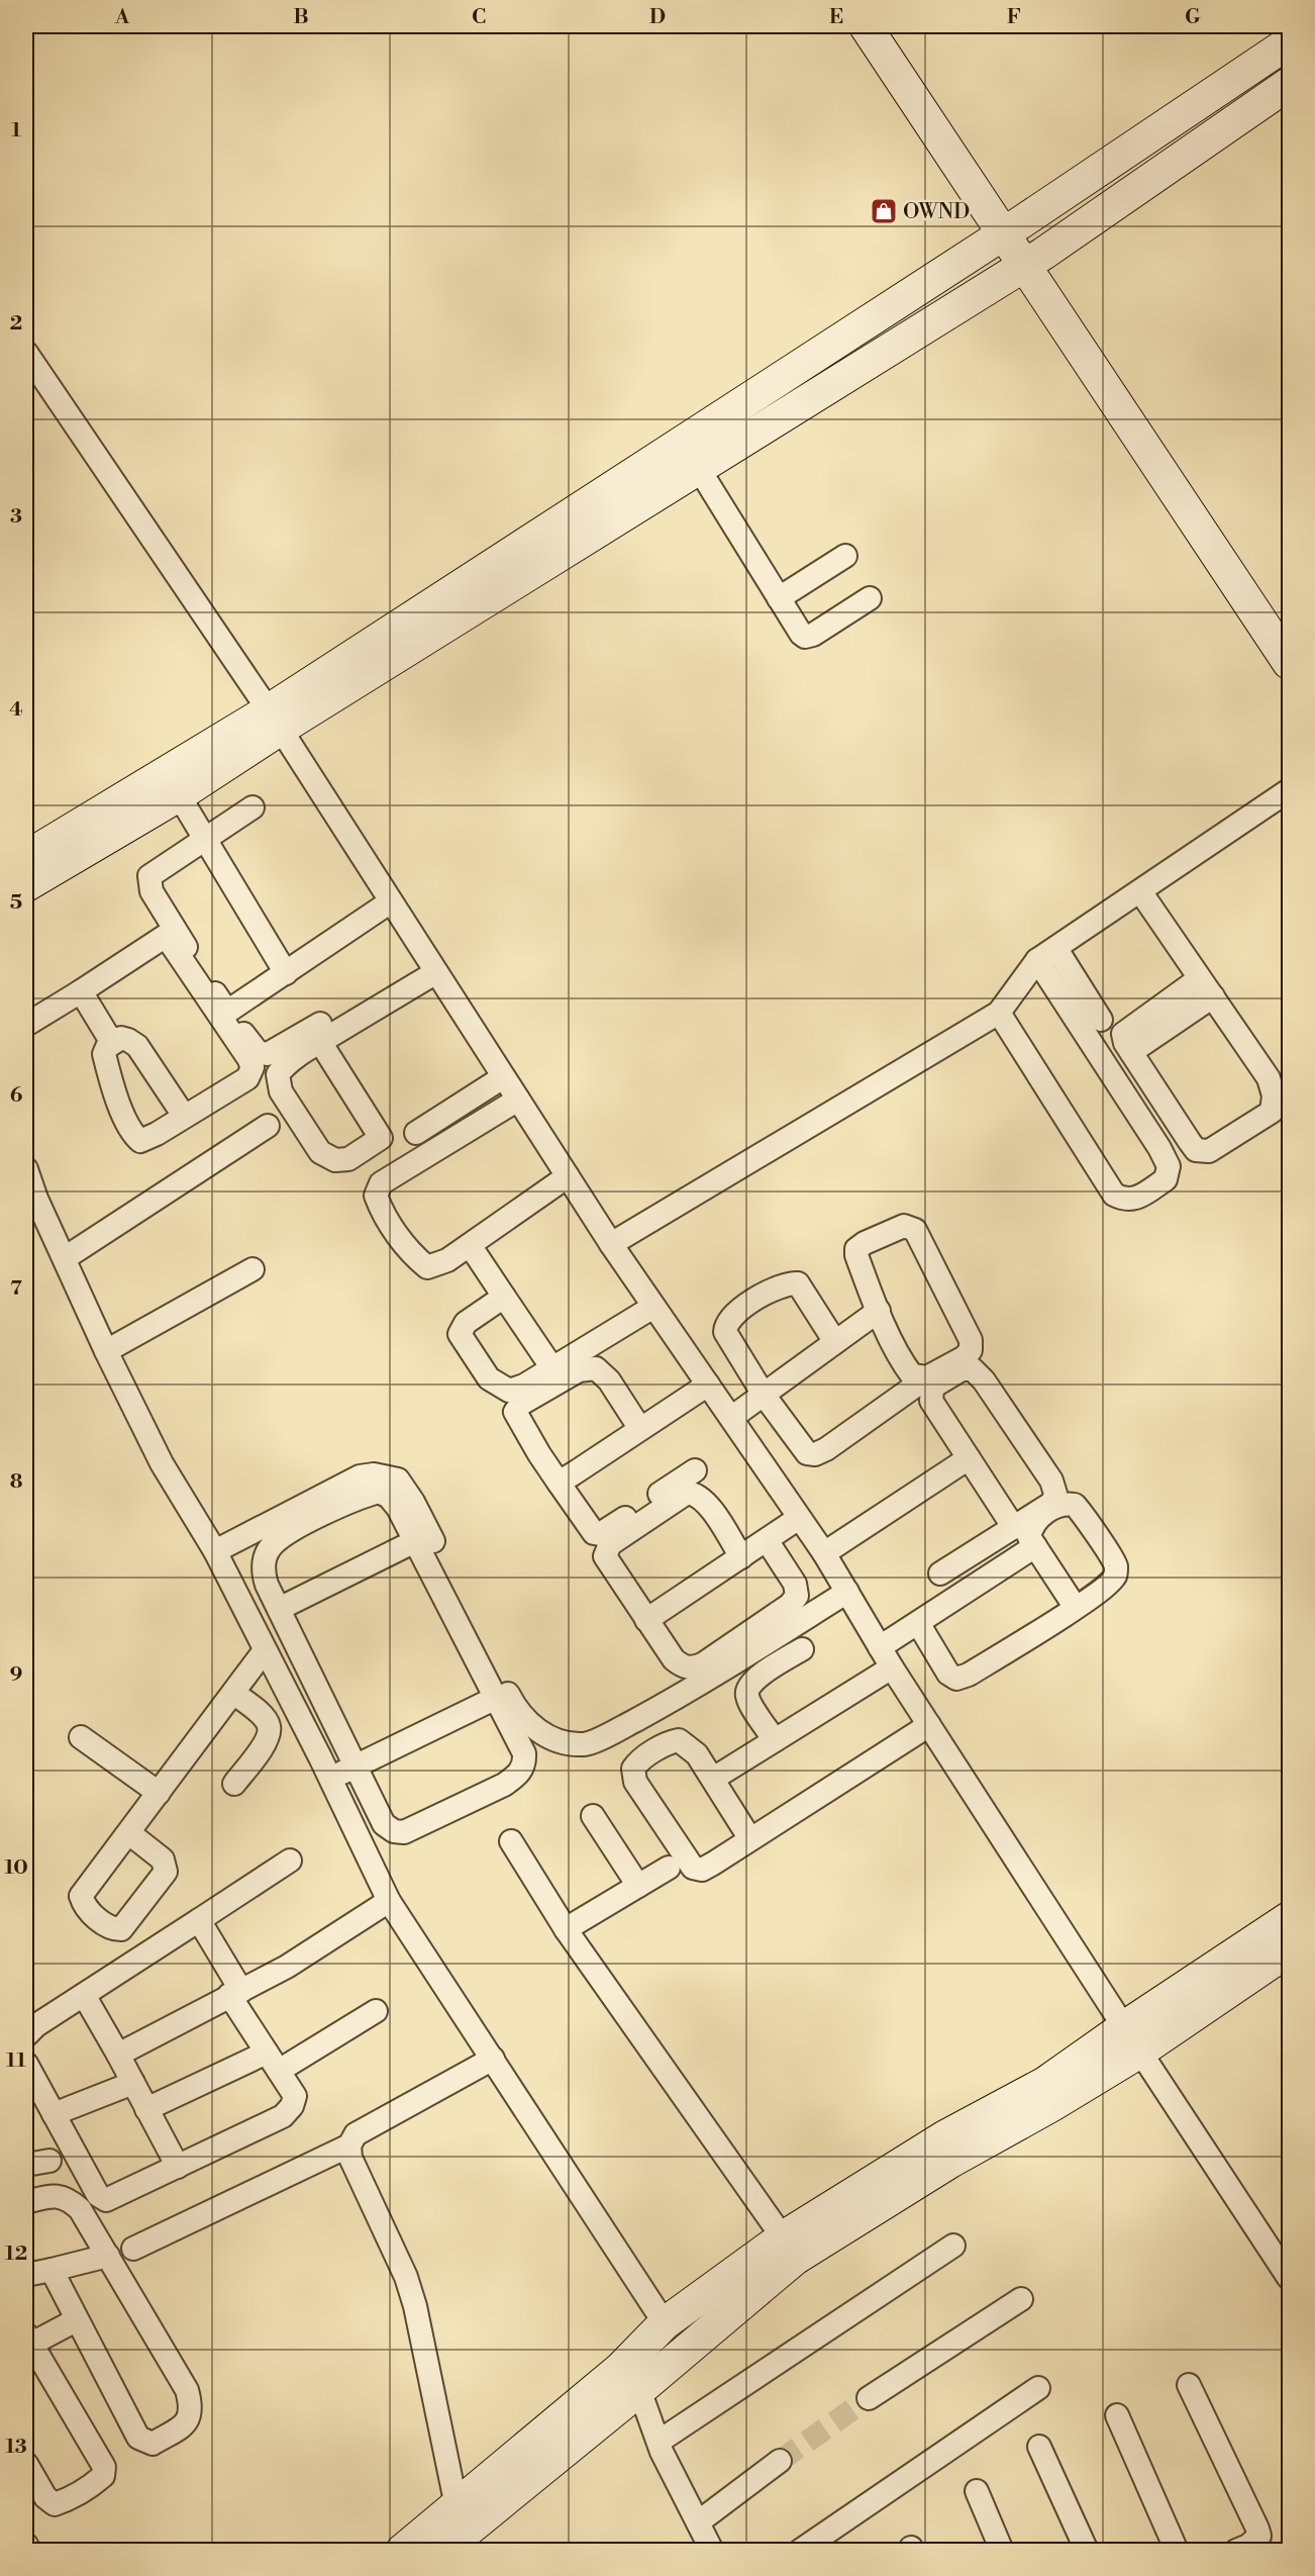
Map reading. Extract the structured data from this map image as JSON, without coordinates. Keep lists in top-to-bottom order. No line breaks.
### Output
{"places":{"shop":["OWND"]},"grid":{"columns":["A","B","C","D","E","F","G"],"rows":["1","2","3","4","5","6","7","8","9","10","11","12","13"]}}
